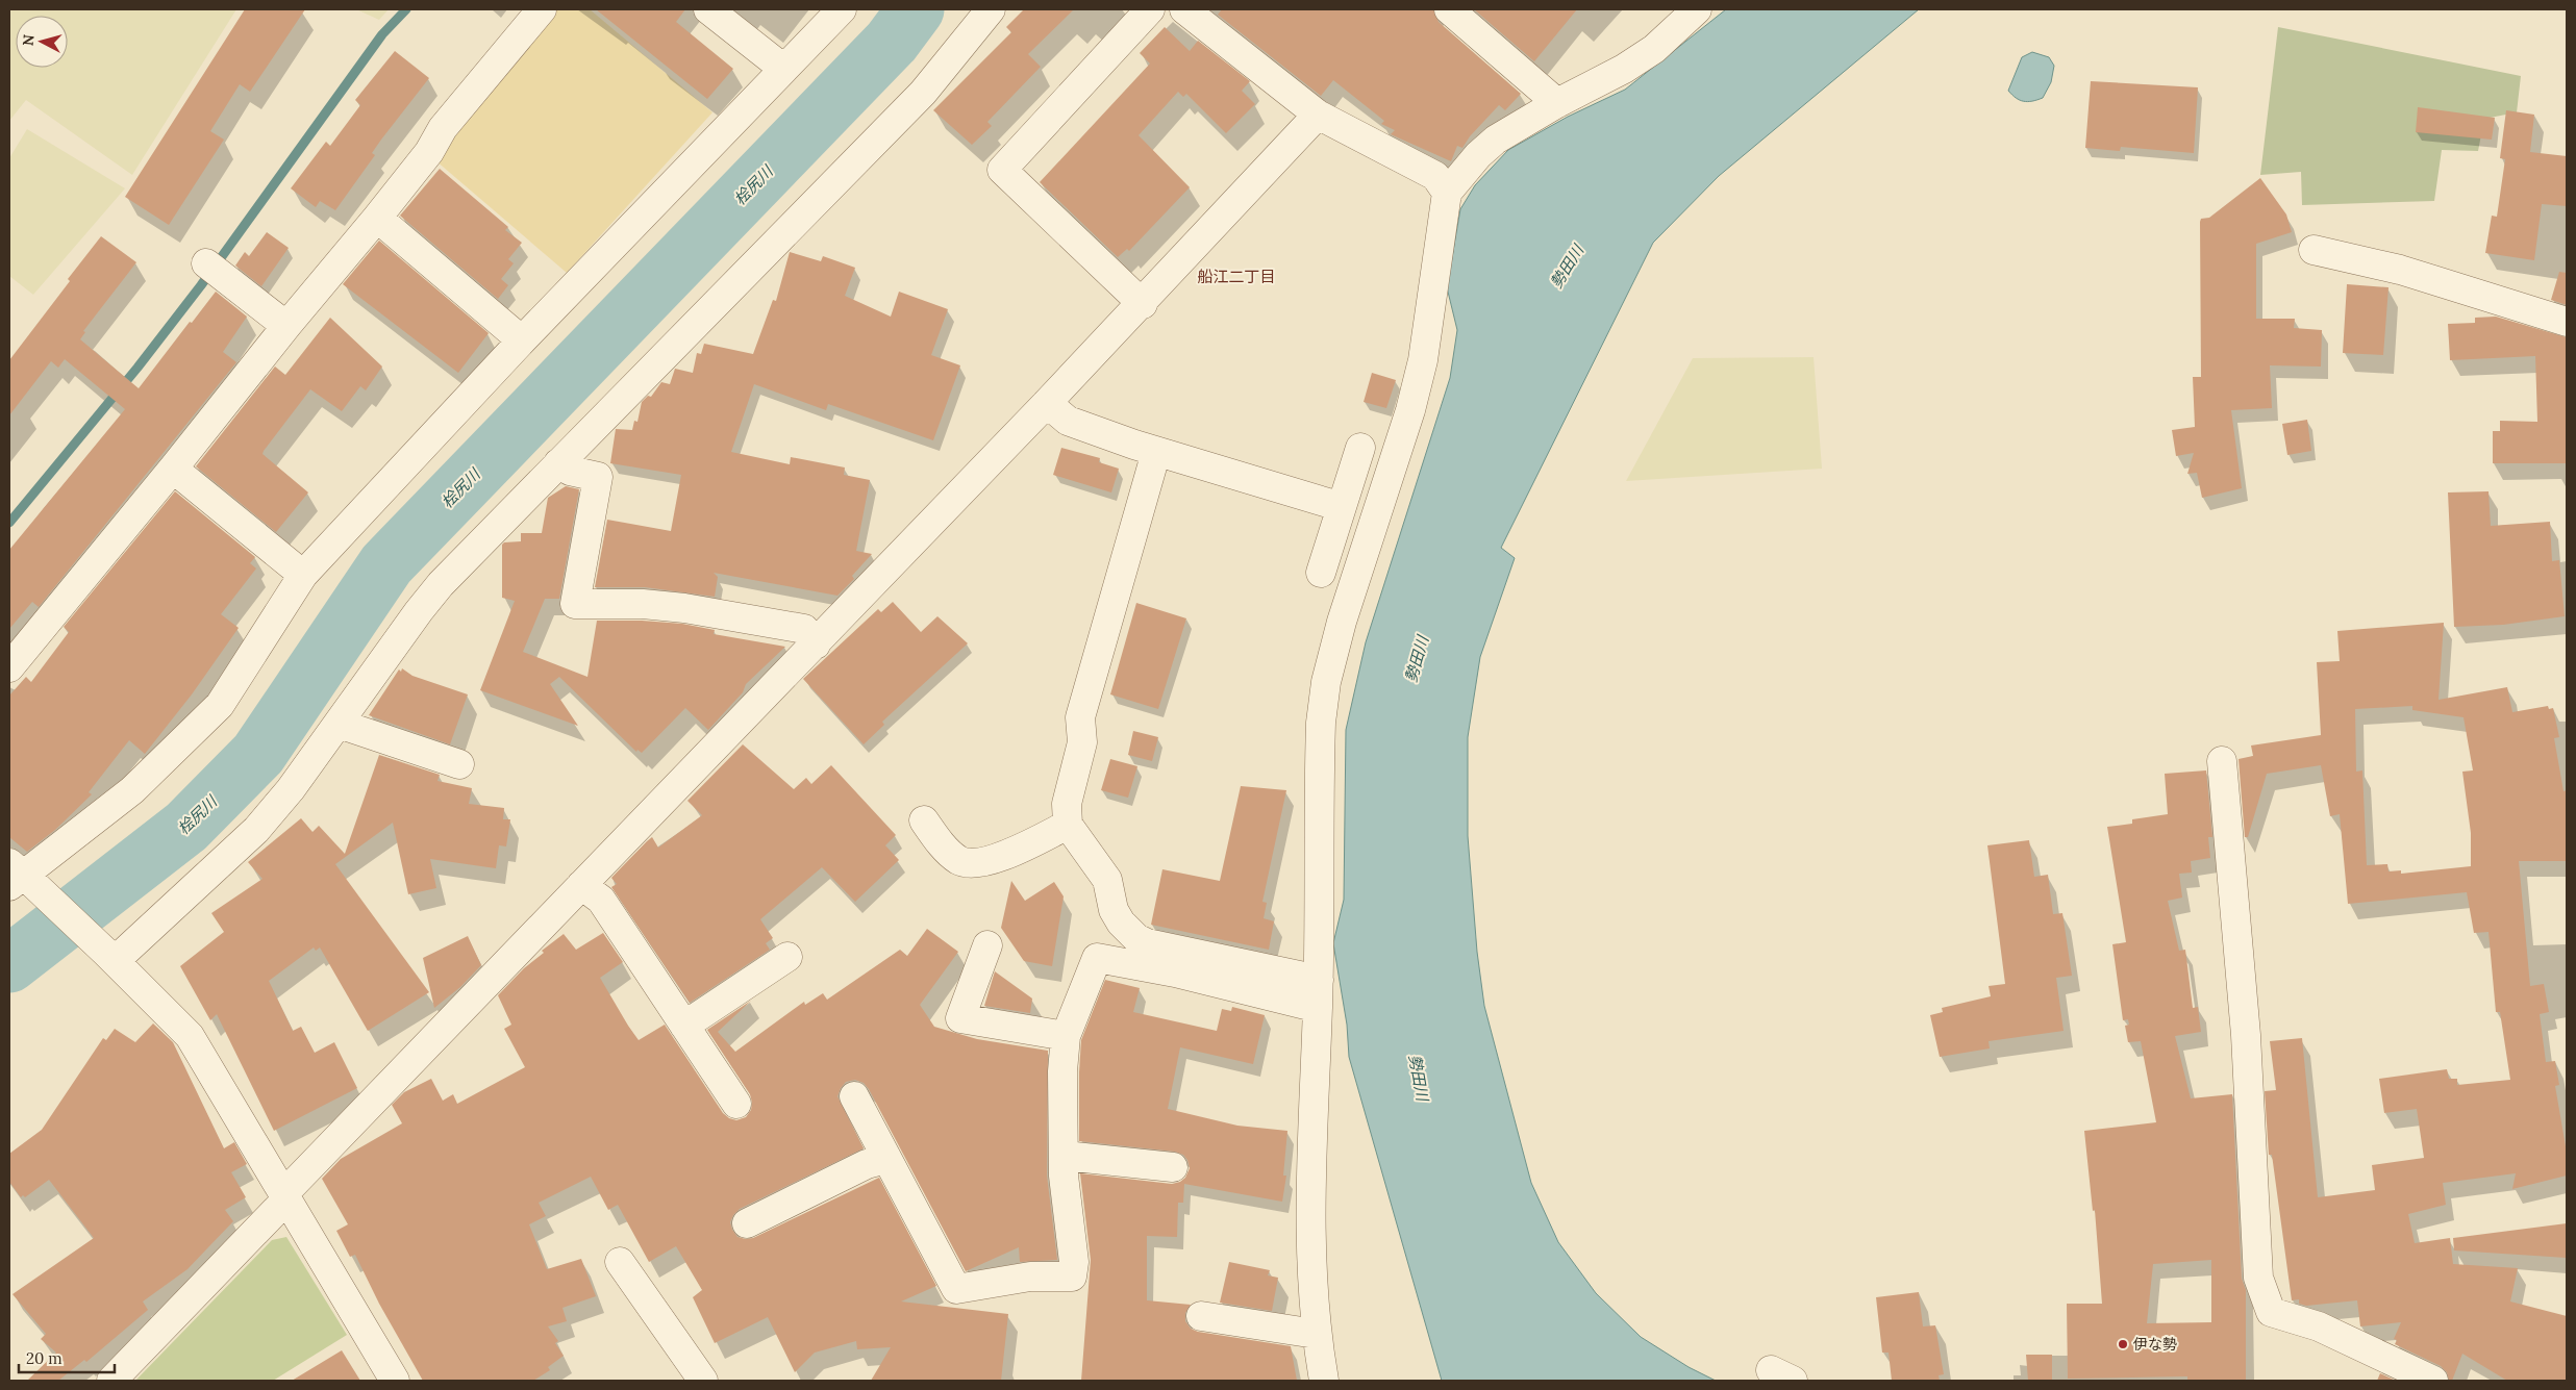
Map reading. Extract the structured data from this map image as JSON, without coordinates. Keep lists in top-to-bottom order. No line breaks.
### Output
{"districts":["船江二丁目"],"water":["桧尻川","勢田川"],"places":["伊な勢"],"scale_bar":"20 m","north":"left"}
